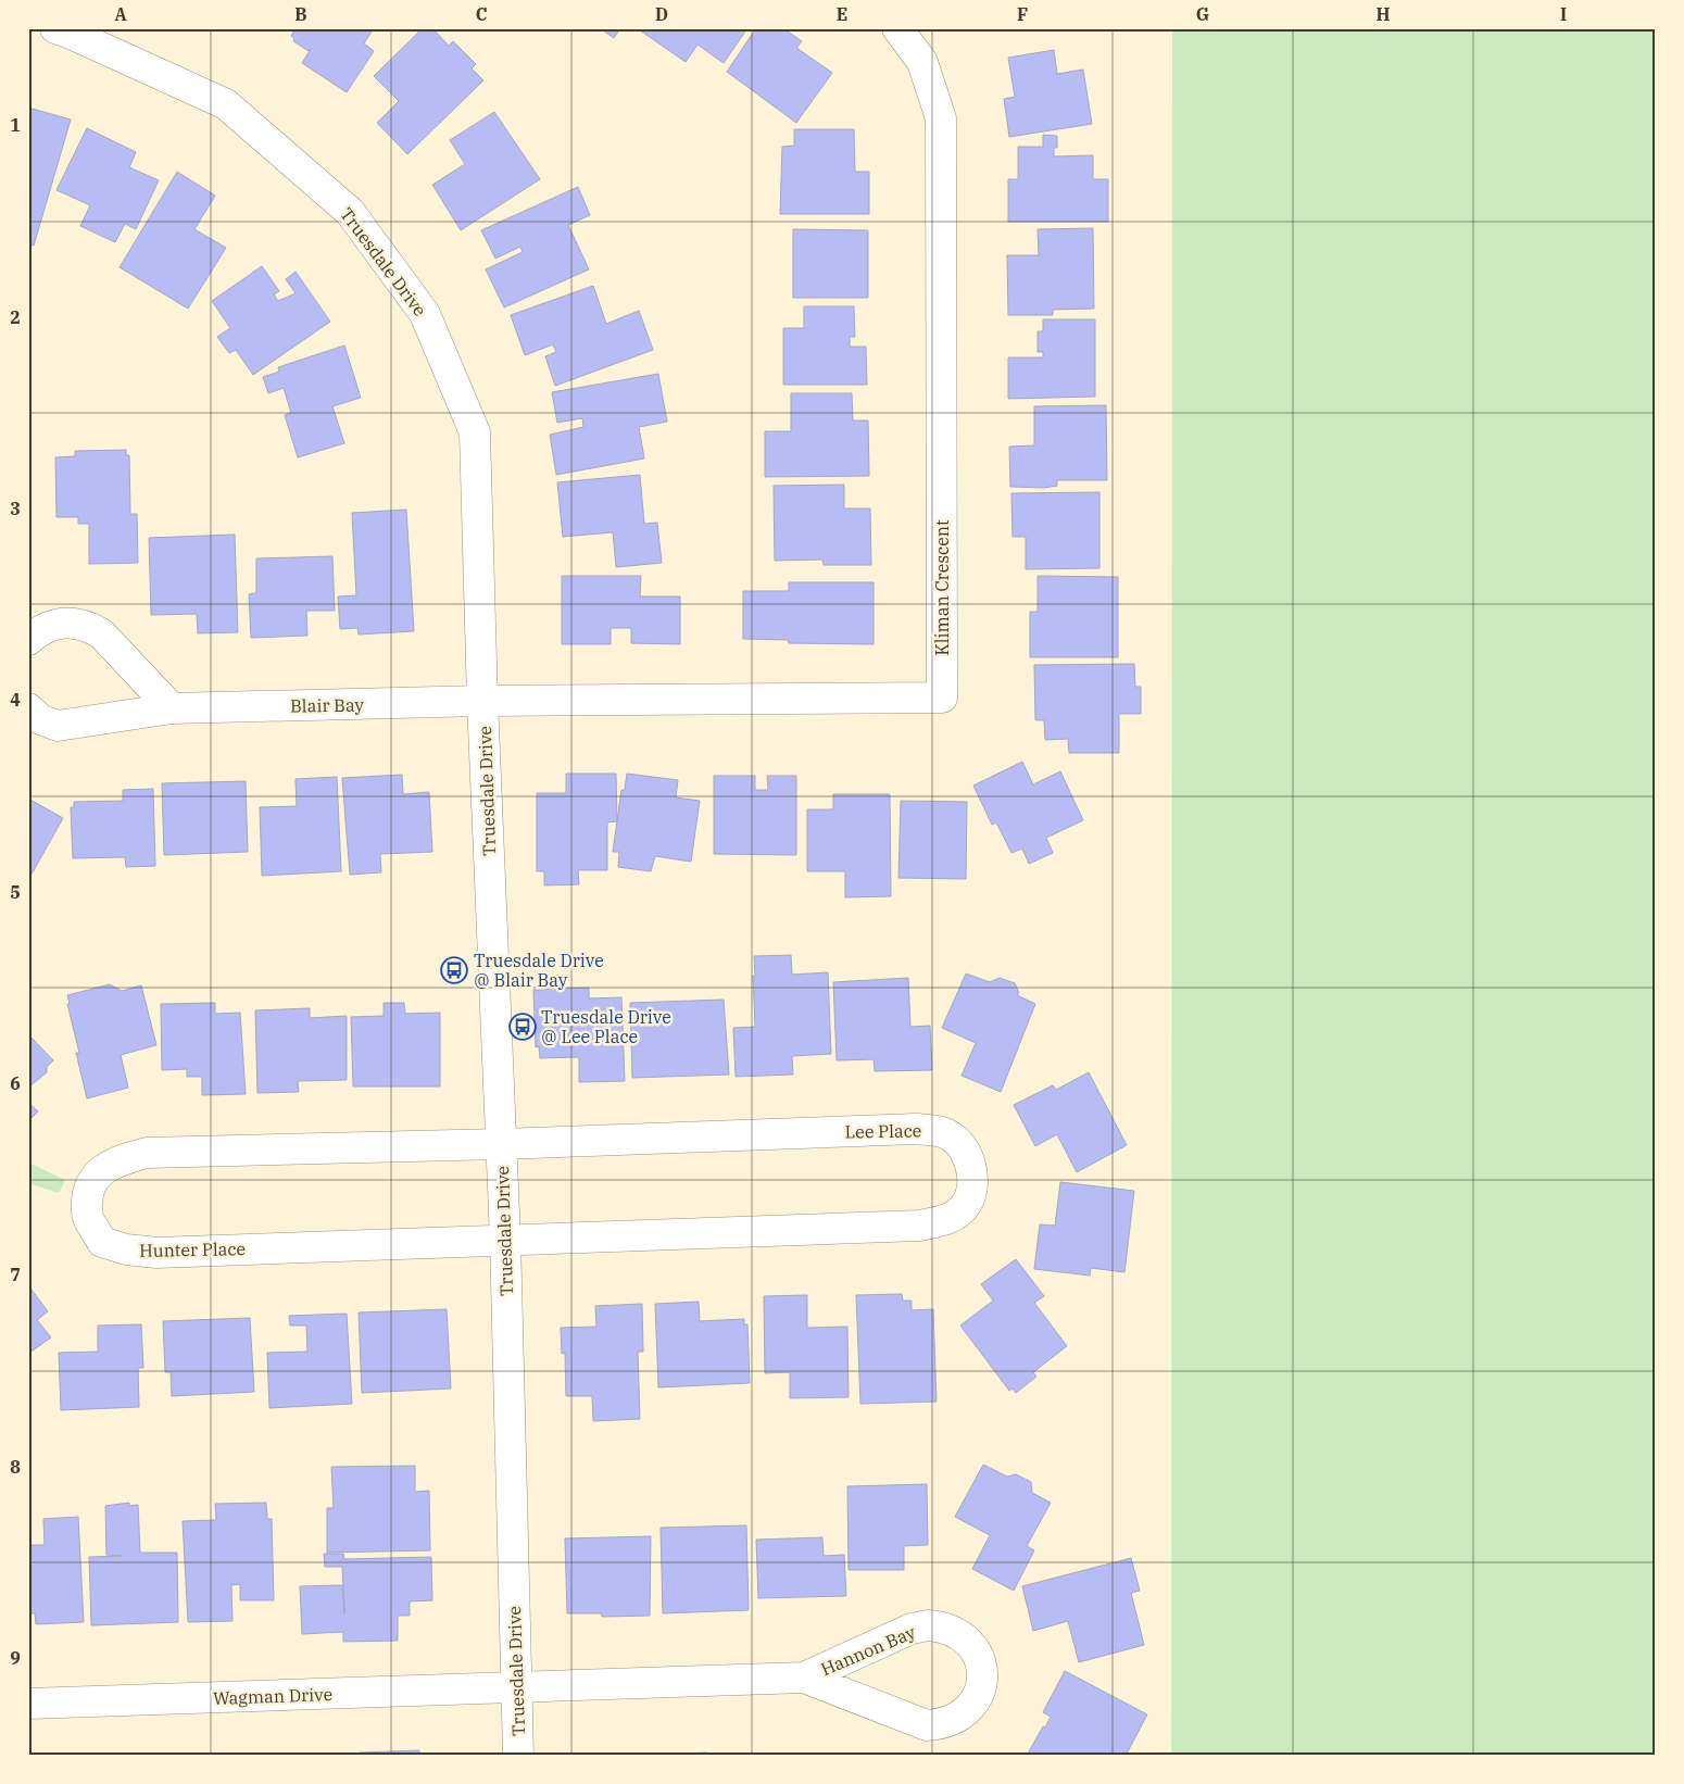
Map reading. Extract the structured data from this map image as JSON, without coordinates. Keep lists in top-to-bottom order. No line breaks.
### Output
{"streets":{"street":["Truesdale Drive","Kliman Crescent","Blair Bay","Lee Place","Hunter Place","Hannon Bay","Wagman Drive"]},"crossings":[["Truesdale Drive","Kliman Crescent"],["Truesdale Drive","Blair Bay"],["Truesdale Drive","Lee Place"],["Truesdale Drive","Hunter Place"],["Truesdale Drive","Hannon Bay"],["Truesdale Drive","Wagman Drive"],["Kliman Crescent","Blair Bay"],["Lee Place","Hunter Place"],["Hannon Bay","Wagman Drive"]],"places":{"bus stop":["Truesdale Drive @ Blair Bay","Truesdale Drive @ Lee Place"]},"grid":{"columns":["A","B","C","D","E","F","G","H","I"],"rows":["1","2","3","4","5","6","7","8","9"]}}
